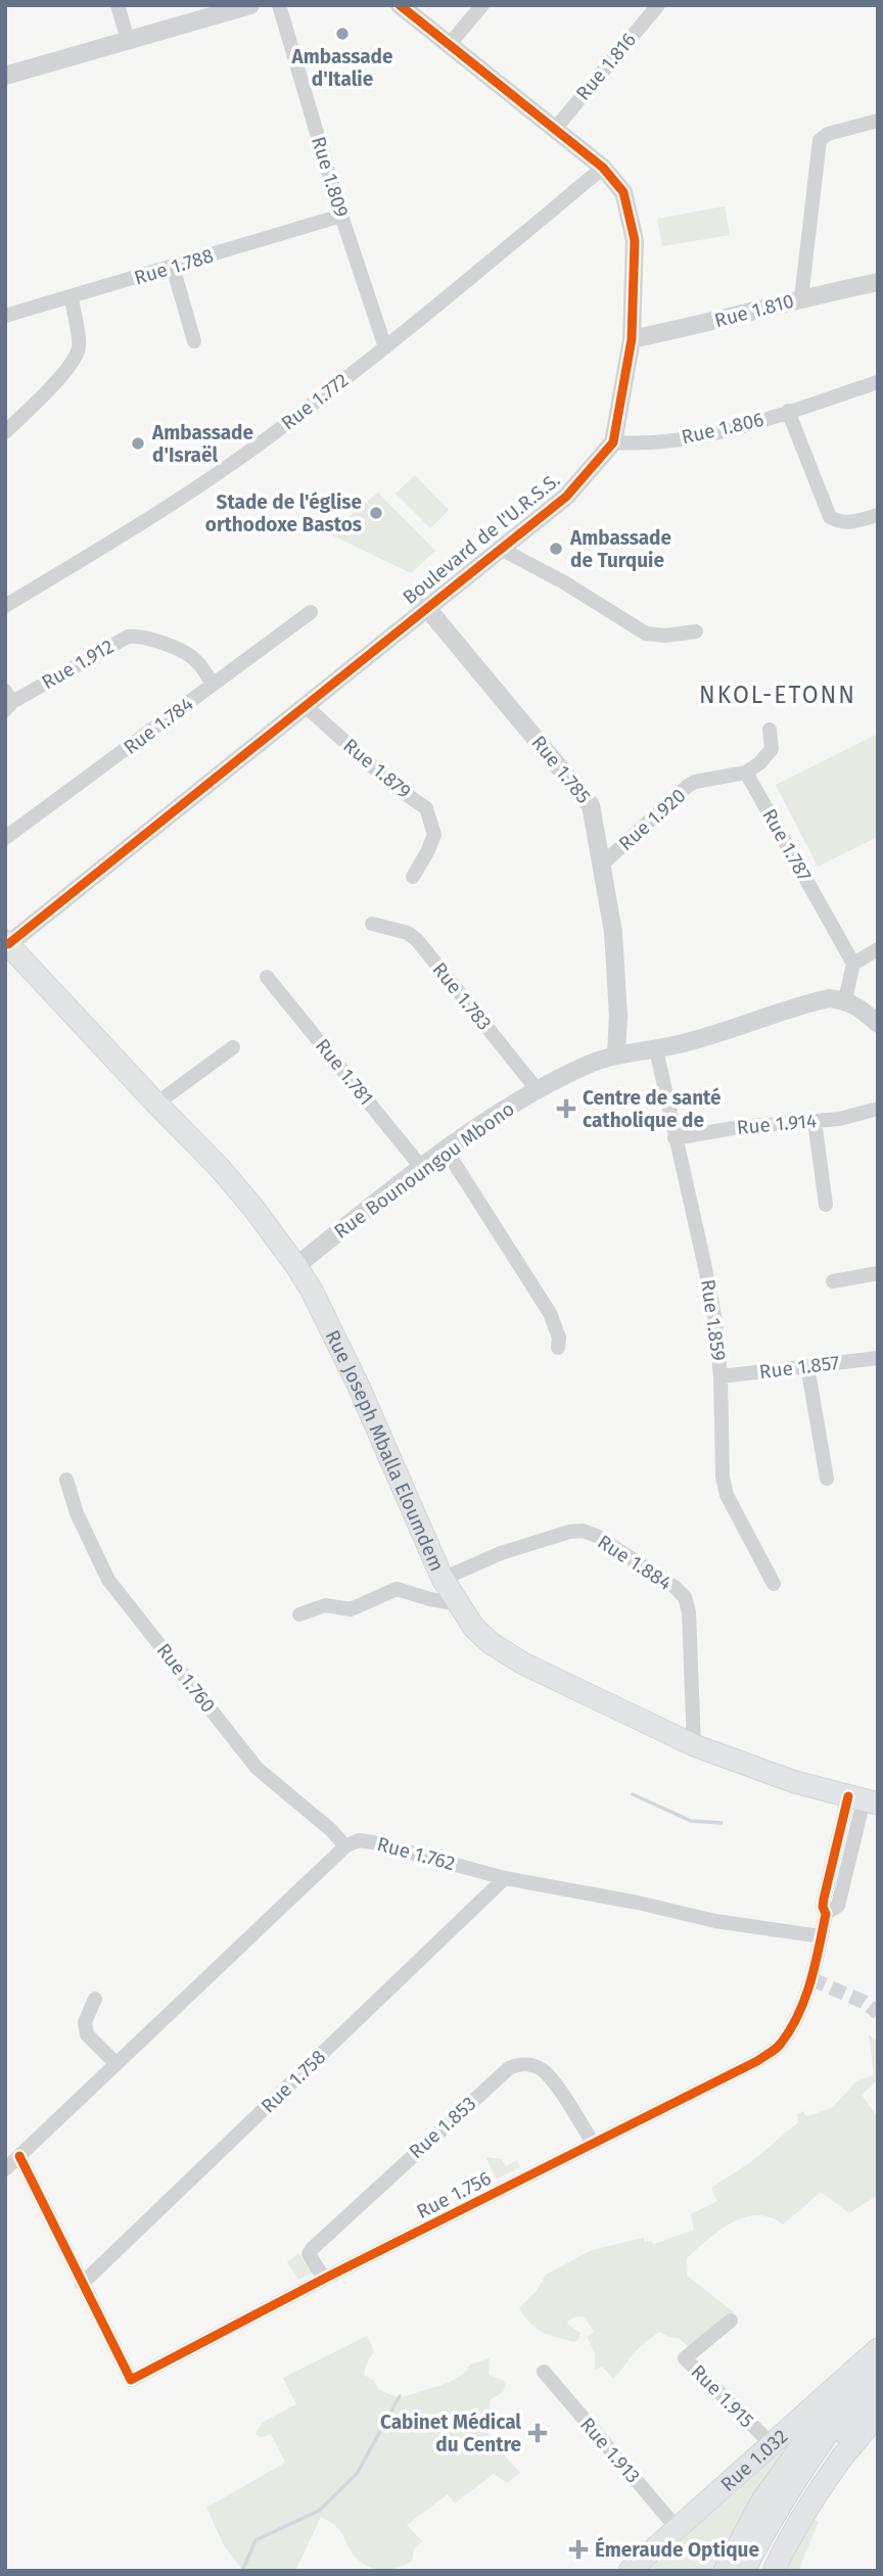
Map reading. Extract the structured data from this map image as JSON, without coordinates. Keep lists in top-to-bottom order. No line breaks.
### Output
{"streets":{"main road":["Rue Joseph Mballa Eloumdem","Rue 1.032"],"street":["Rue 1.816","Rue 1.809","Rue 1.788","Rue 1.810","Rue 1.772","Rue 1.806","Boulevard de l'U.R.S.S.","Rue 1.912","Rue 1.784","Rue 1.879","Rue 1.785","Rue 1.920","Rue 1.787","Rue 1.783","Rue 1.781","Rue 1.914","Rue Bounoungou Mbono","Rue 1.859","Rue 1.857","Rue 1.884","Rue 1.760","Rue 1.762","Rue 1.758","Rue 1.853","Rue 1.756","Rue 1.915","Rue 1.913"]},"crossings":[["Rue 1.809","Rue 1.788"],["Rue 1.809","Rue 1.772"],["Rue 1.806","Boulevard de l'U.R.S.S."],["Boulevard de l'U.R.S.S.","Rue 1.879"],["Boulevard de l'U.R.S.S.","Rue 1.785"],["Boulevard de l'U.R.S.S.","Rue Joseph Mballa Eloumdem"],["Rue 1.912","Rue 1.784"],["Rue 1.785","Rue 1.920"],["Rue 1.785","Rue Bounoungou Mbono"],["Rue 1.920","Rue 1.787"],["Rue 1.783","Rue Bounoungou Mbono"],["Rue 1.781","Rue Bounoungou Mbono"],["Rue 1.914","Rue 1.859"],["Rue Bounoungou Mbono","Rue 1.859"],["Rue Bounoungou Mbono","Rue Joseph Mballa Eloumdem"],["Rue 1.859","Rue 1.857"],["Rue Joseph Mballa Eloumdem","Rue 1.884"],["Rue Joseph Mballa Eloumdem","Rue 1.756"],["Rue 1.760","Rue 1.762"],["Rue 1.762","Rue 1.758"],["Rue 1.762","Rue 1.756"],["Rue 1.758","Rue 1.756"],["Rue 1.853","Rue 1.756"],["Rue 1.915","Rue 1.032"],["Rue 1.913","Rue 1.032"]],"districts":["NKOL-ETONN"],"places":{"other":["Ambassade d'Italie","Ambassade d'Israël","Stade de l'église orthodoxe Bastos","Ambassade de Turquie"],"health":["Centre de santé catholique de","Cabinet Médical du Centre","Émeraude Optique"]}}
